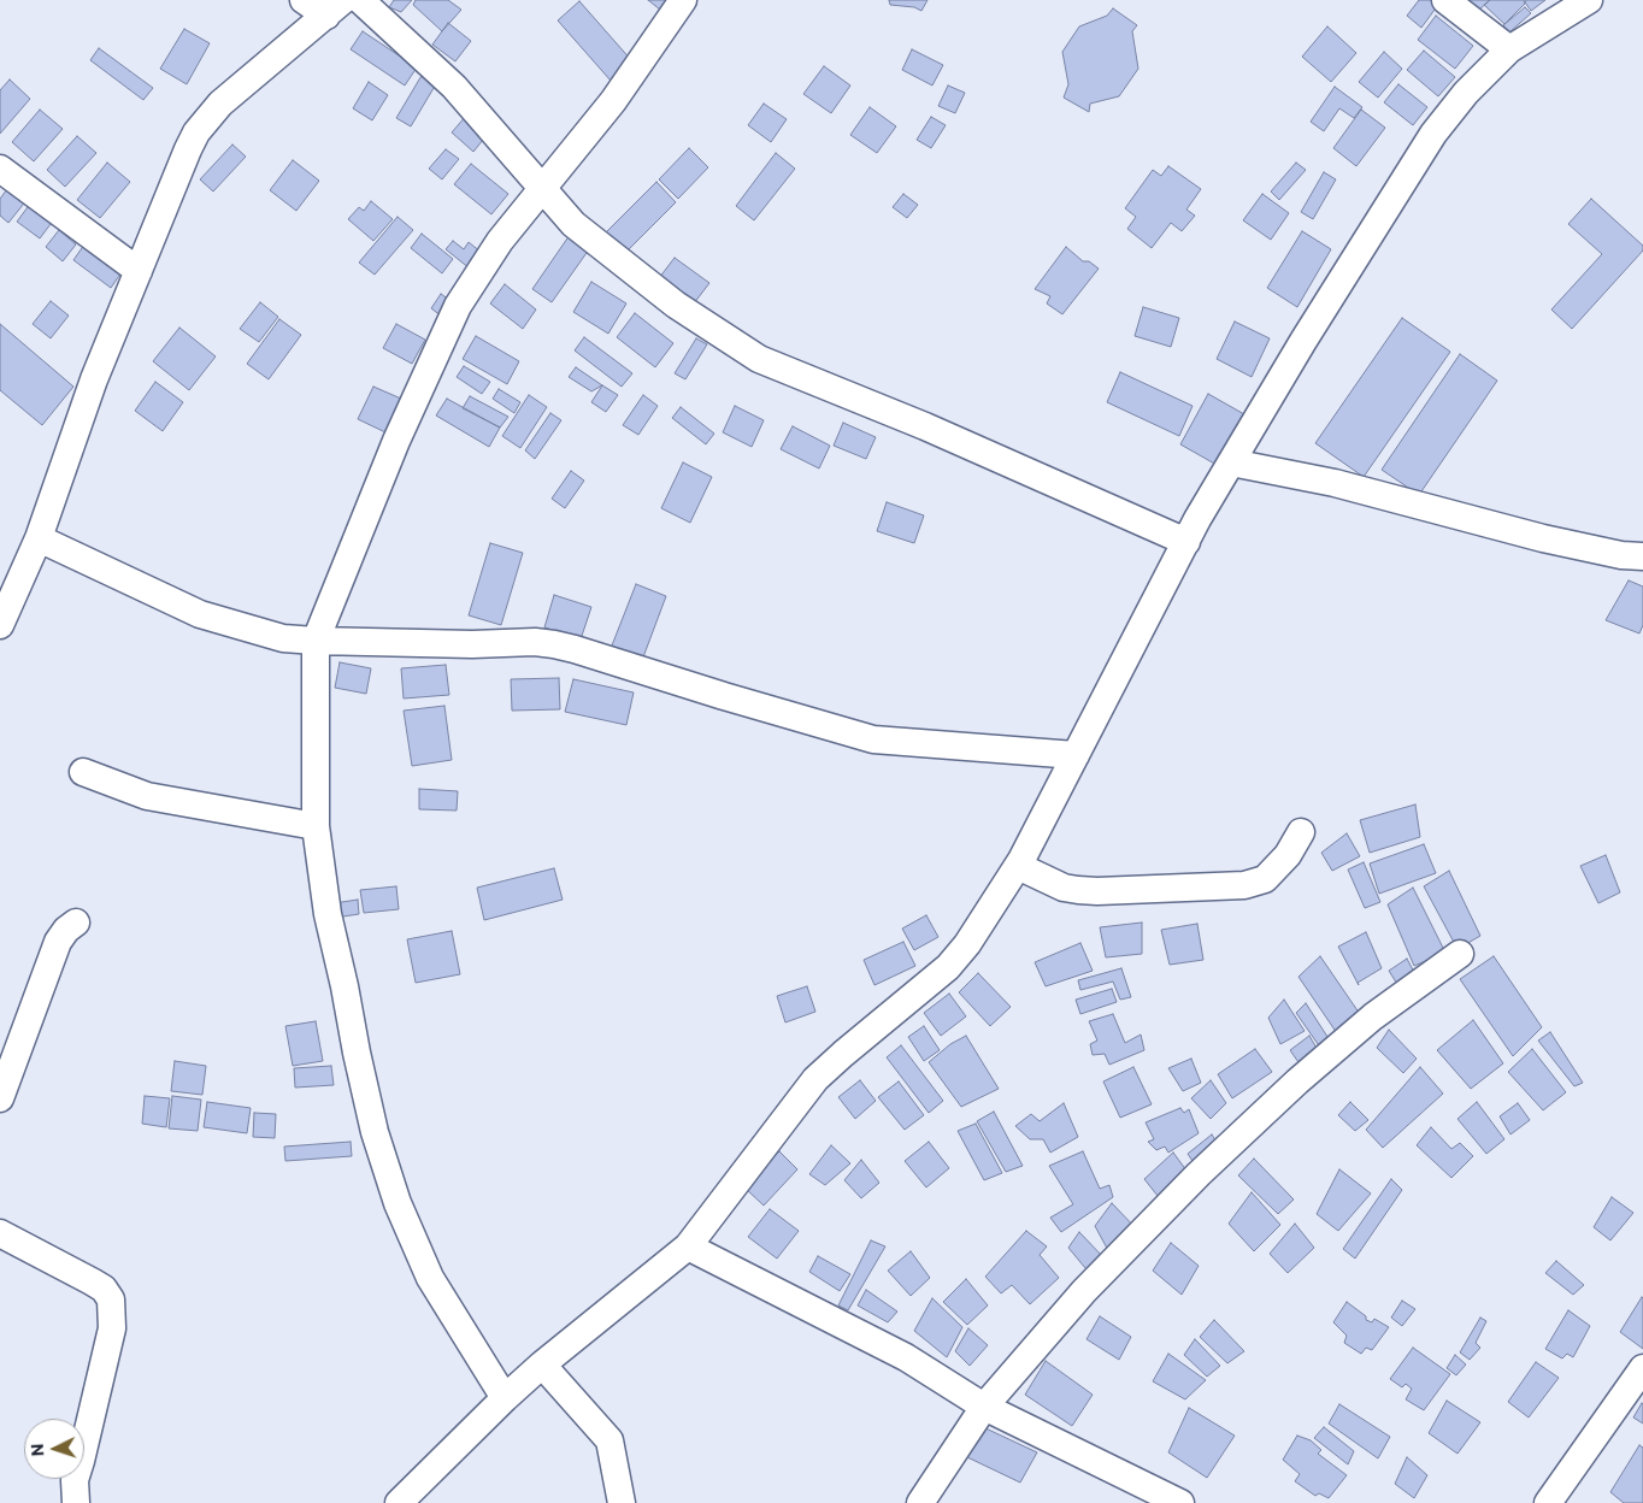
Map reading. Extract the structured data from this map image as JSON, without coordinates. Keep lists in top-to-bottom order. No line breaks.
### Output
{"north":"left"}
